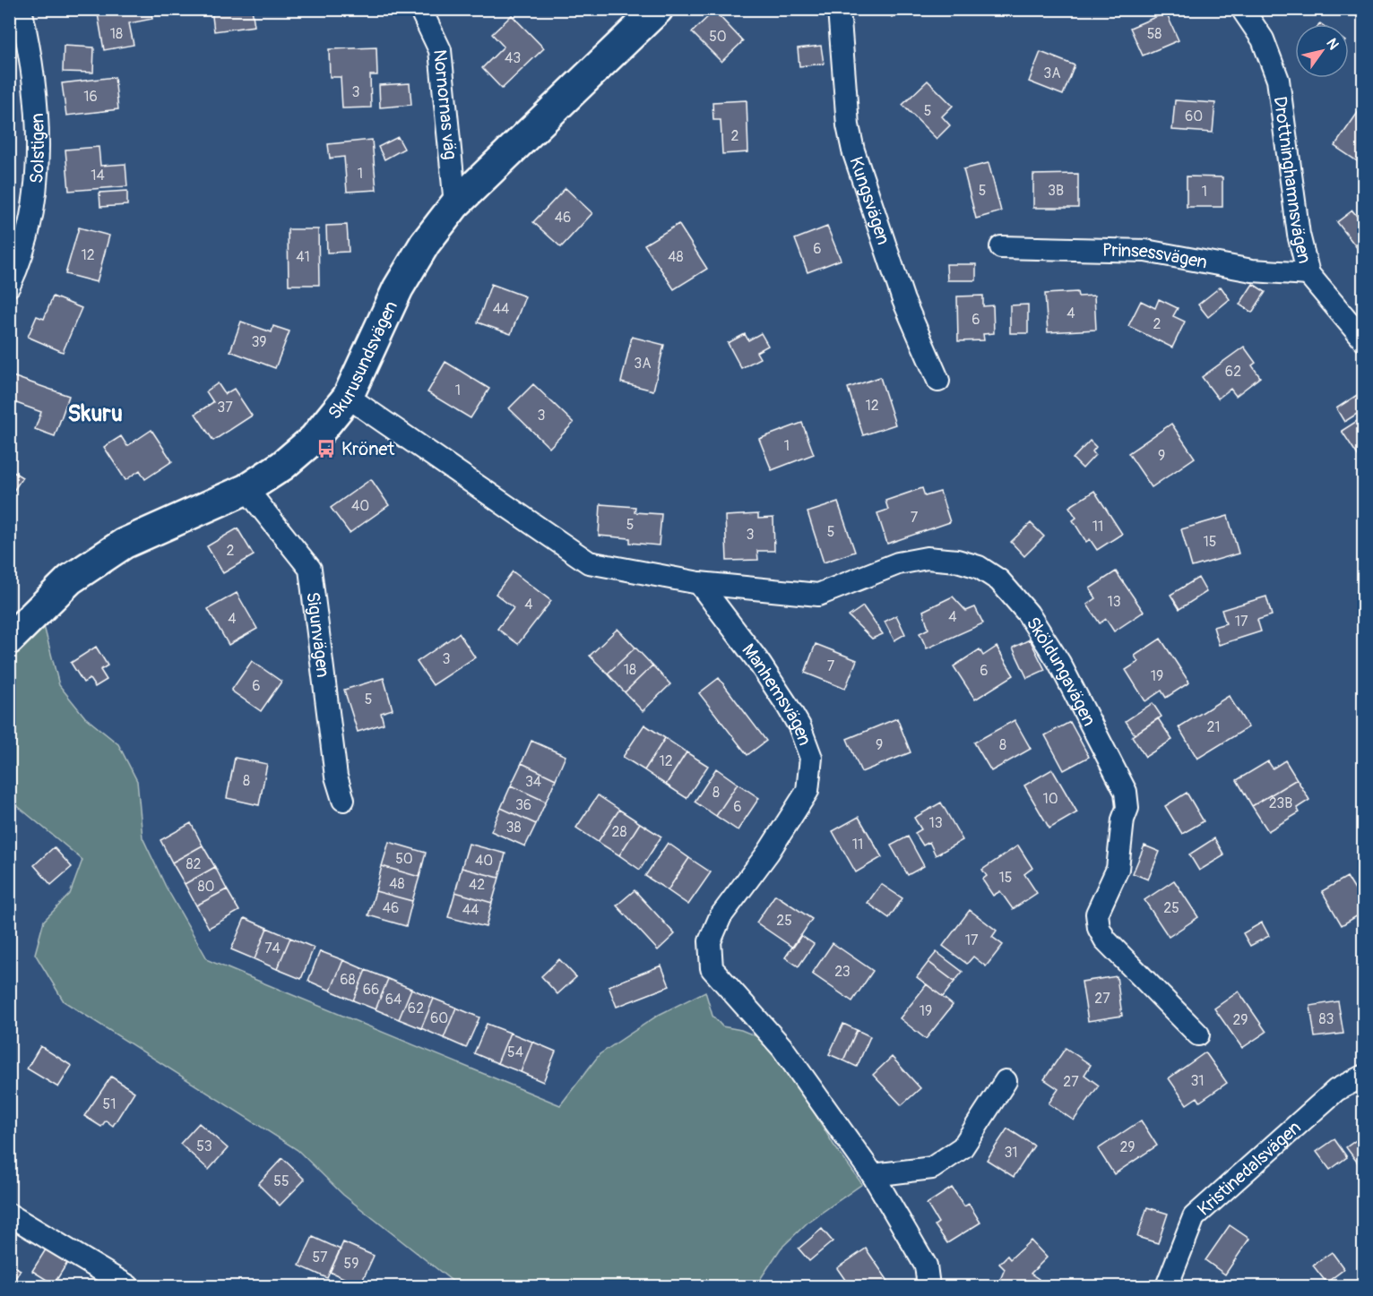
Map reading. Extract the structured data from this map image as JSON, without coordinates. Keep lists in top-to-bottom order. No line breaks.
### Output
{"streets":{"street":["Nornornas väg","Solstigen","Drottninghamnsvägen","Kungsvägen","Prinsessvägen","Skurusundsvägen","Sigunvägen","Sköldungavägen","Manhemsvägen","Kristinedalsvägen"]},"crossings":[["Nornornas väg","Skurusundsvägen"],["Drottninghamnsvägen","Prinsessvägen"],["Skurusundsvägen","Sigunvägen"],["Sköldungavägen","Manhemsvägen"]],"districts":["Skuru"],"places":{"bus stop":["Krönet"]},"house_numbers":["18","58","50","43","3A","3","16","5","60","2","1","14","5","3B","1","46","6","12","41","48","44","4","6","2","39","3A","62","1","12","37","3","1","9","40","7","5","11","5","3","15","2","13","4","4","4","17","3","7","18","6","19","6","5","21","9","8","12","8","34","8","10","23B","36","6","13","38","28","11","50","40","82","15","48","42","80","46","25","44","25","17","74","23","68","66","27","64","62","19","60","83","29","54","31","27","51","53","29","31","55","57","59"],"north":"top right"}
